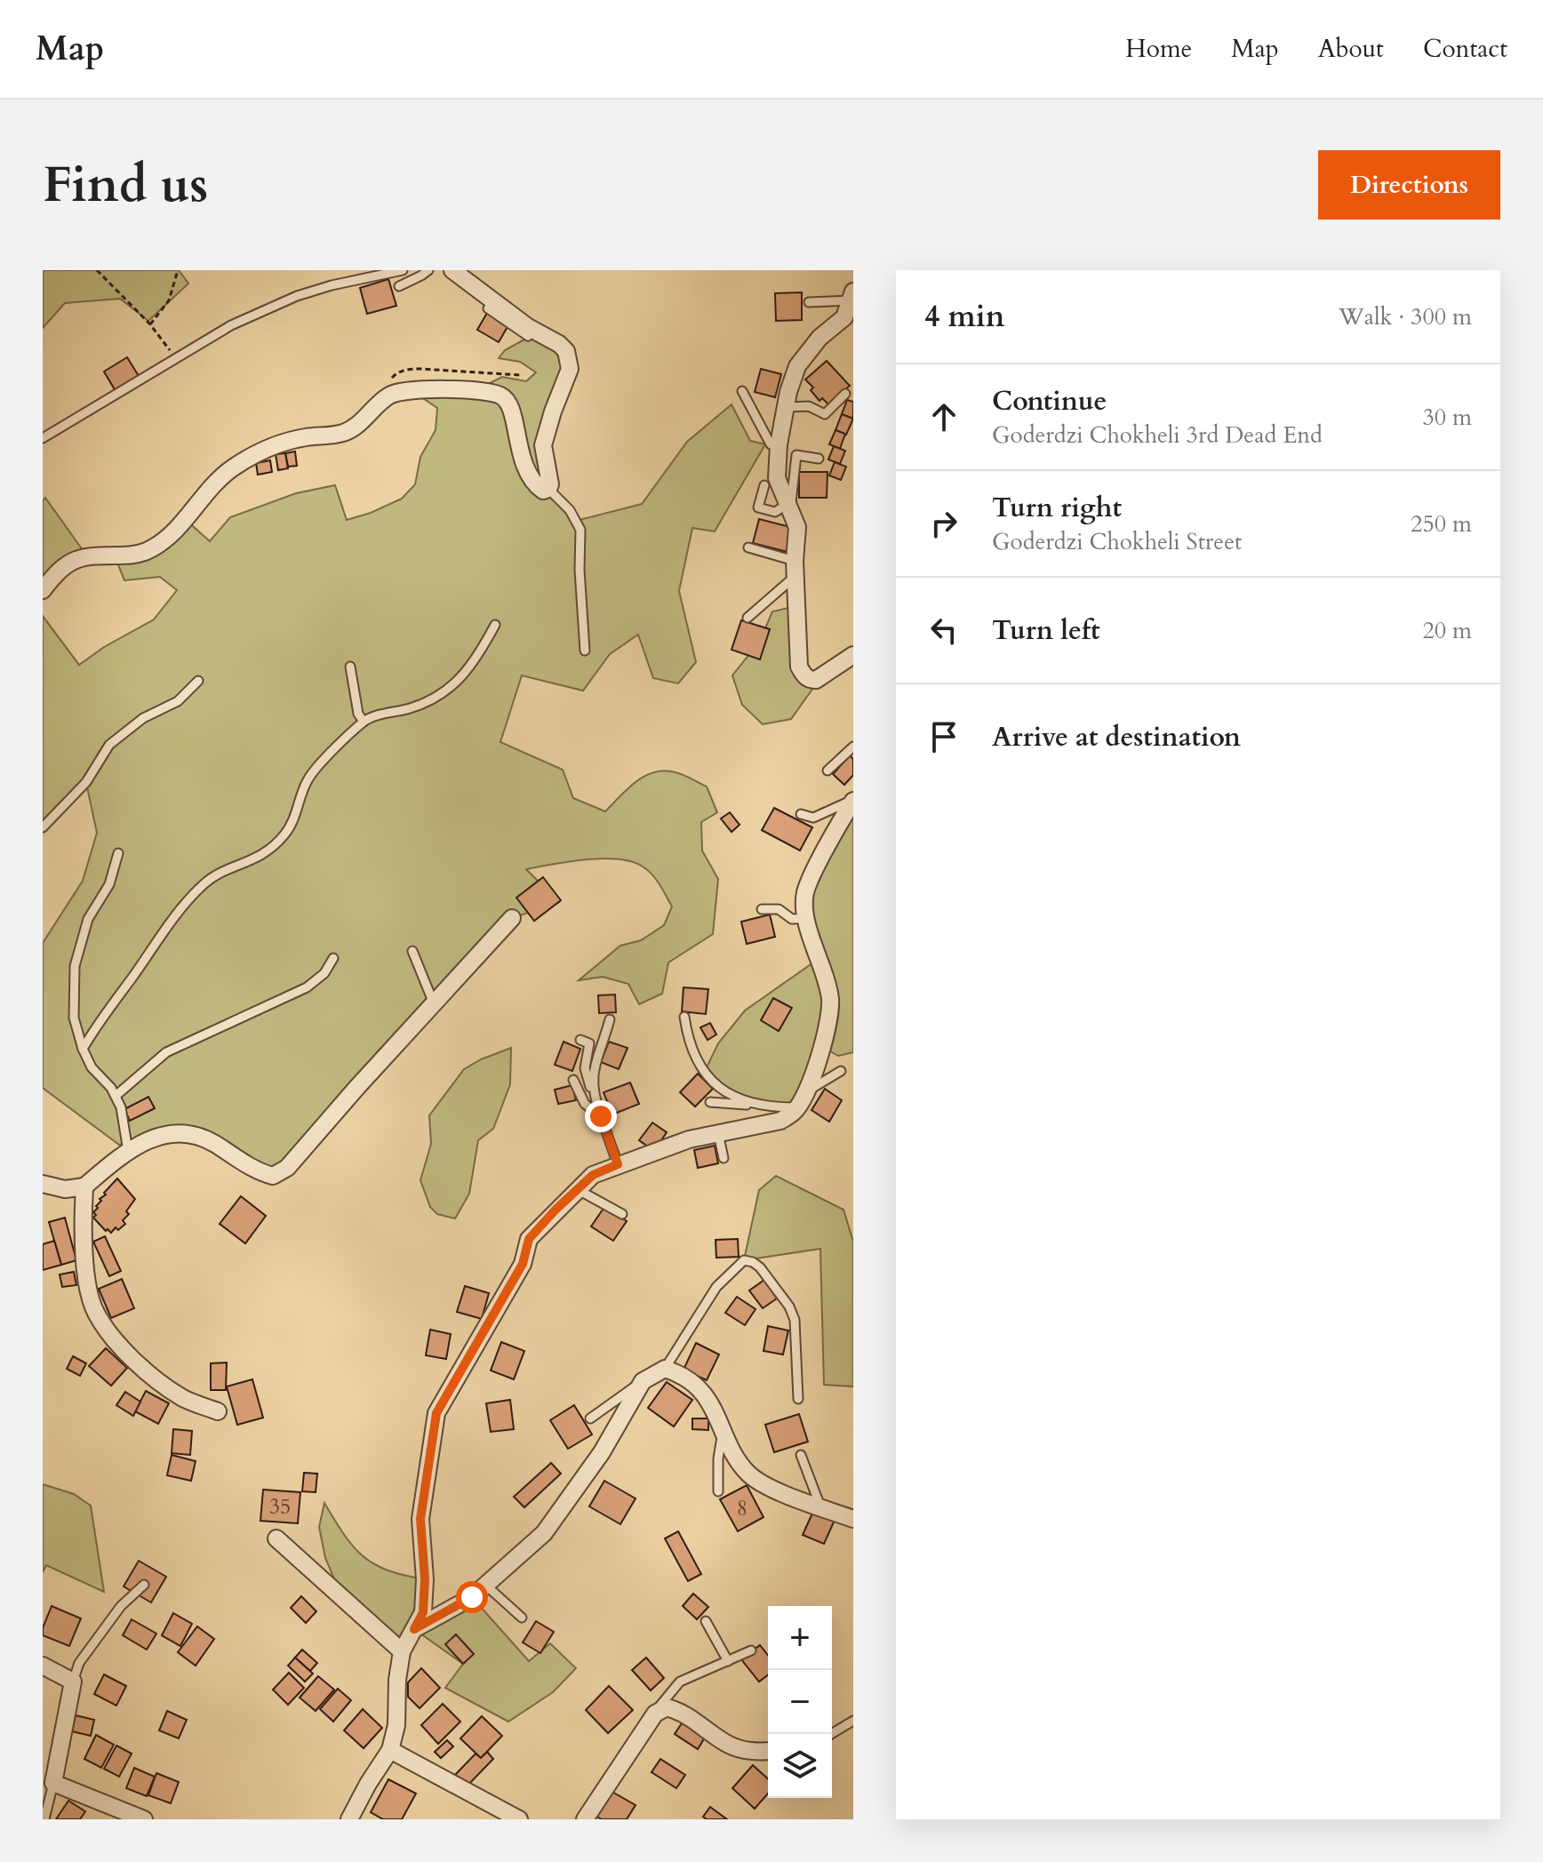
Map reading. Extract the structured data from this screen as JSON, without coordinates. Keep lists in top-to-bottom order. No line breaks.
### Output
{"house_numbers":["35","8"],"page":{"header":"Map","nav":["Home","Map","About","Contact"],"buttons":"Directions","title":"Find us","heading":["4 min","Walk · 300 m"],"list":[["Continue","Goderdzi Chokheli 3rd Dead End","30 m"],["Turn right","Goderdzi Chokheli Street","250 m"],["Turn left","20 m"],"Arrive at destination"],"map_buttons":["+","−"]}}
